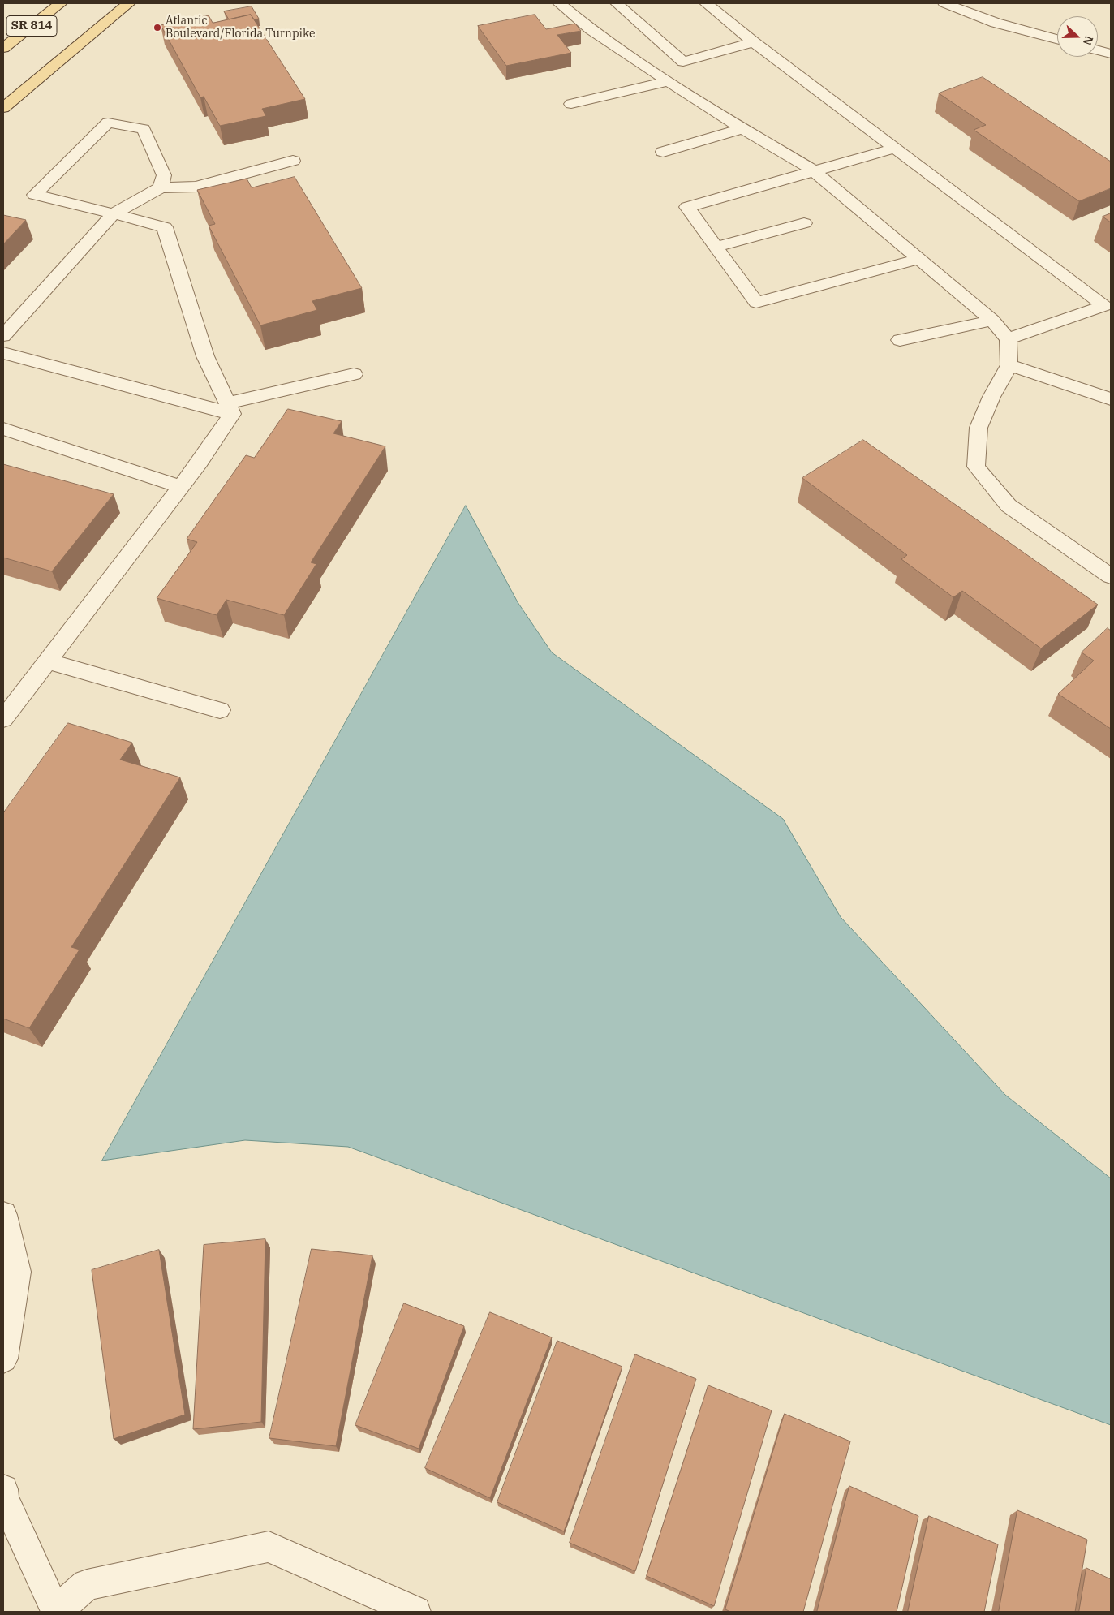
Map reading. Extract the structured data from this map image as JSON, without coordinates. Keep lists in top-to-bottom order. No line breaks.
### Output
{"streets":{"main road":["SR 814"]},"places":["Atlantic Boulevard/Florida Turnpike"],"north":"right"}
